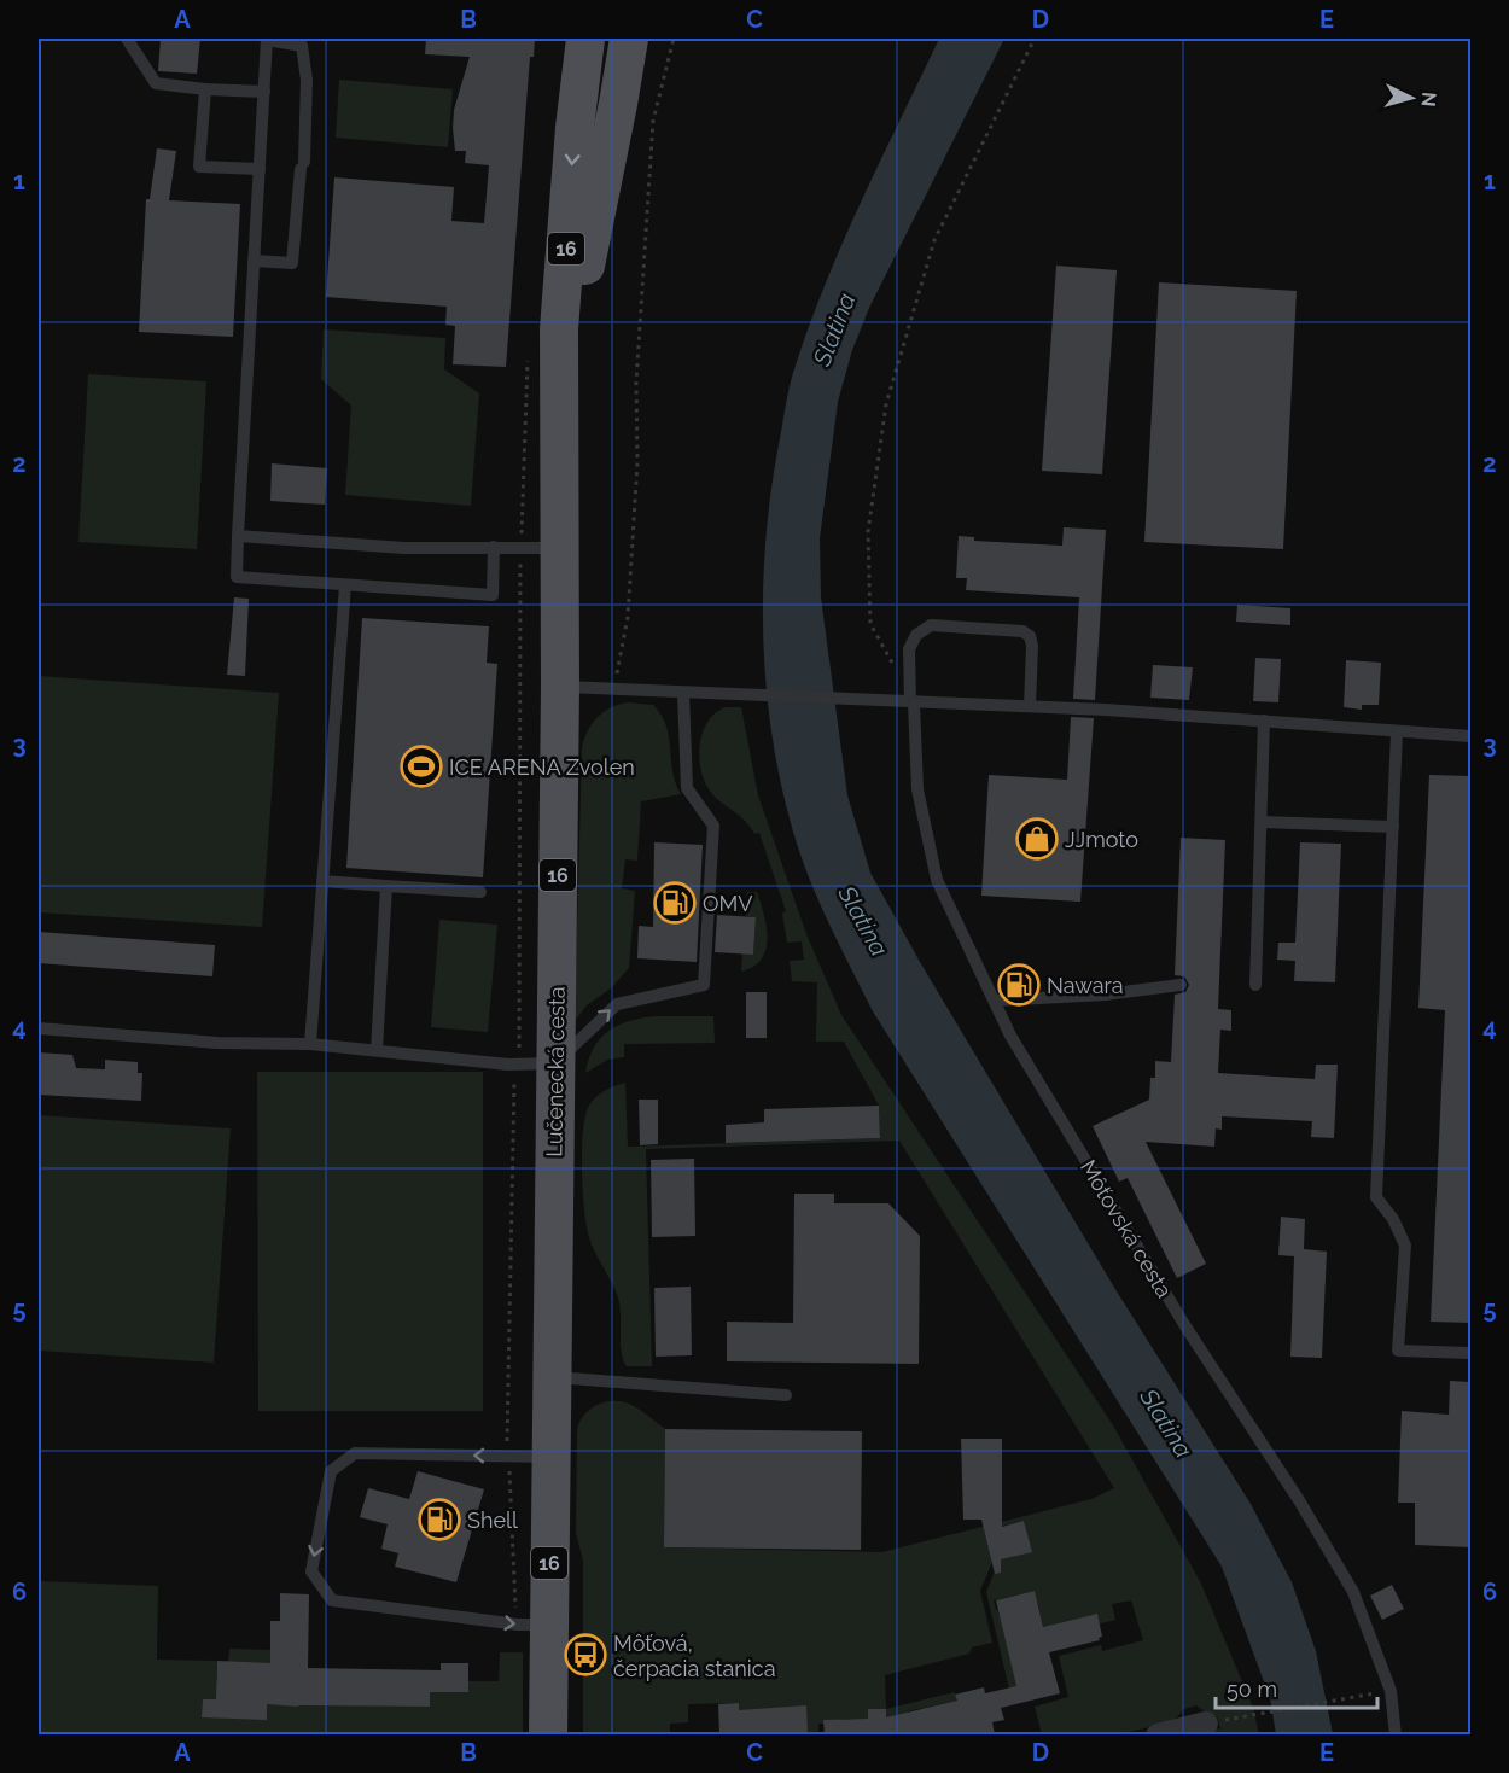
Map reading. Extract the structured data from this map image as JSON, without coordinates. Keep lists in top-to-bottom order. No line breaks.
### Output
{"streets":{"main road":["16","Lučenecká cesta"],"lane":["Môťovská cesta"]},"water":["Slatina"],"places":{"sports":["ICE ARENA Zvolen"],"shop":["JJmoto"],"fuel station":["OMV","Nawara","Shell"],"bus stop":["Môťová, čerpacia stanica"]},"scale_bar":"50 m","north":"right","grid":{"columns":["A","B","C","D","E"],"rows":["1","2","3","4","5","6"]}}
